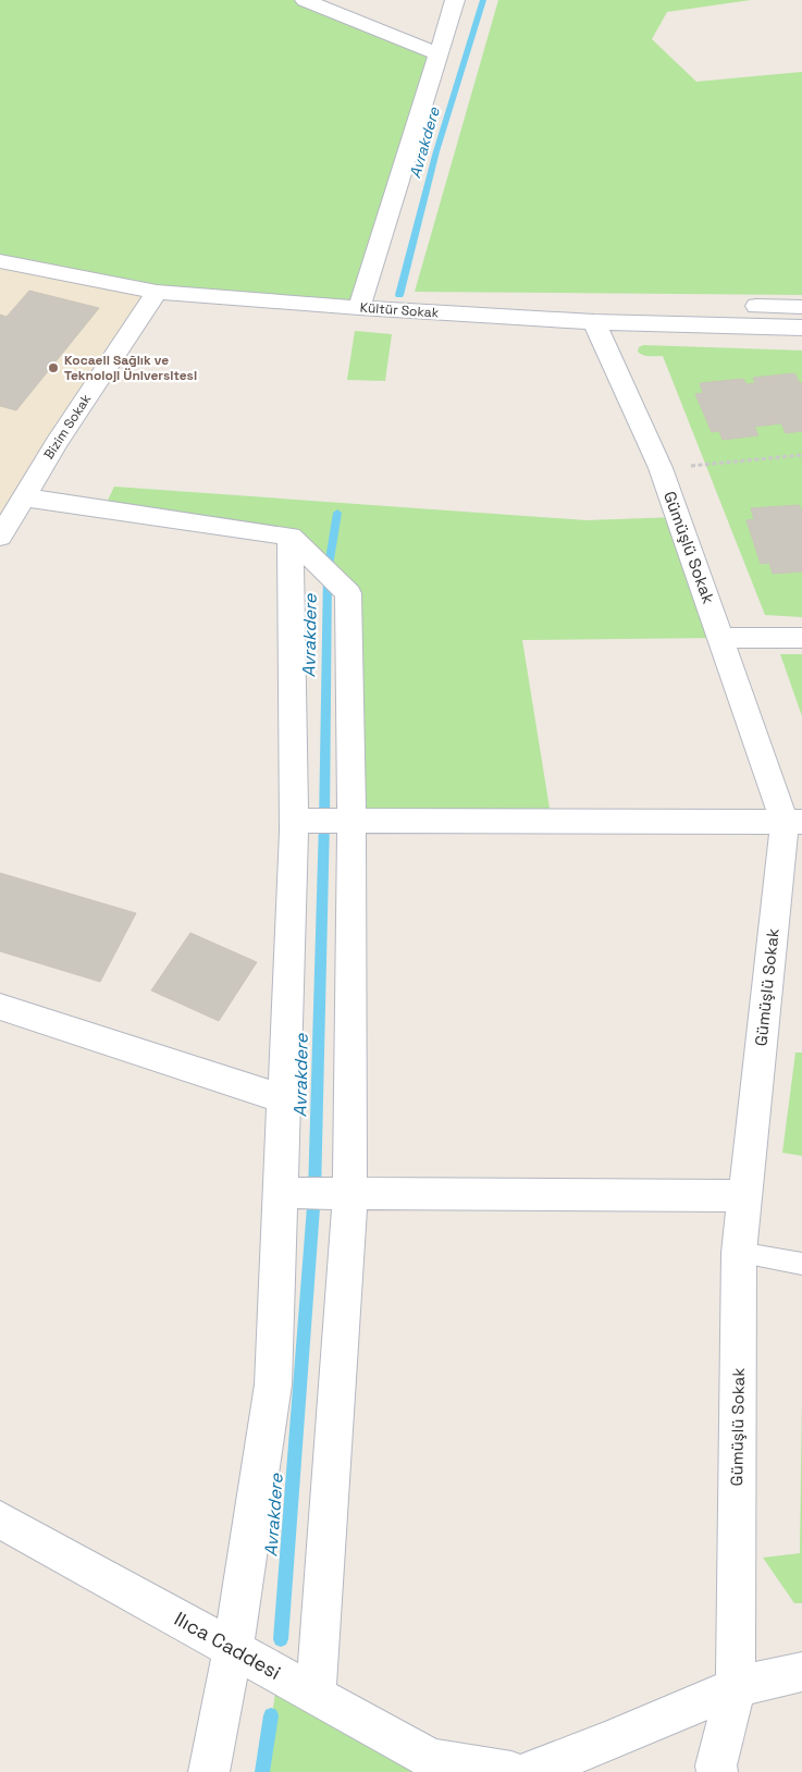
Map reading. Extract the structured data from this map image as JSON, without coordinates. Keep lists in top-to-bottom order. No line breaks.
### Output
{"streets":{"street":["Kültür Sokak","Bizim Sokak","Gümüşlü Sokak","Ilıca Caddesi"]},"crossings":[["Kültür Sokak","Bizim Sokak"],["Kültür Sokak","Gümüşlü Sokak"]],"water":["Avrakdere"],"places":["Kocaeli Sağlık ve Teknoloji Üniversitesi"]}
